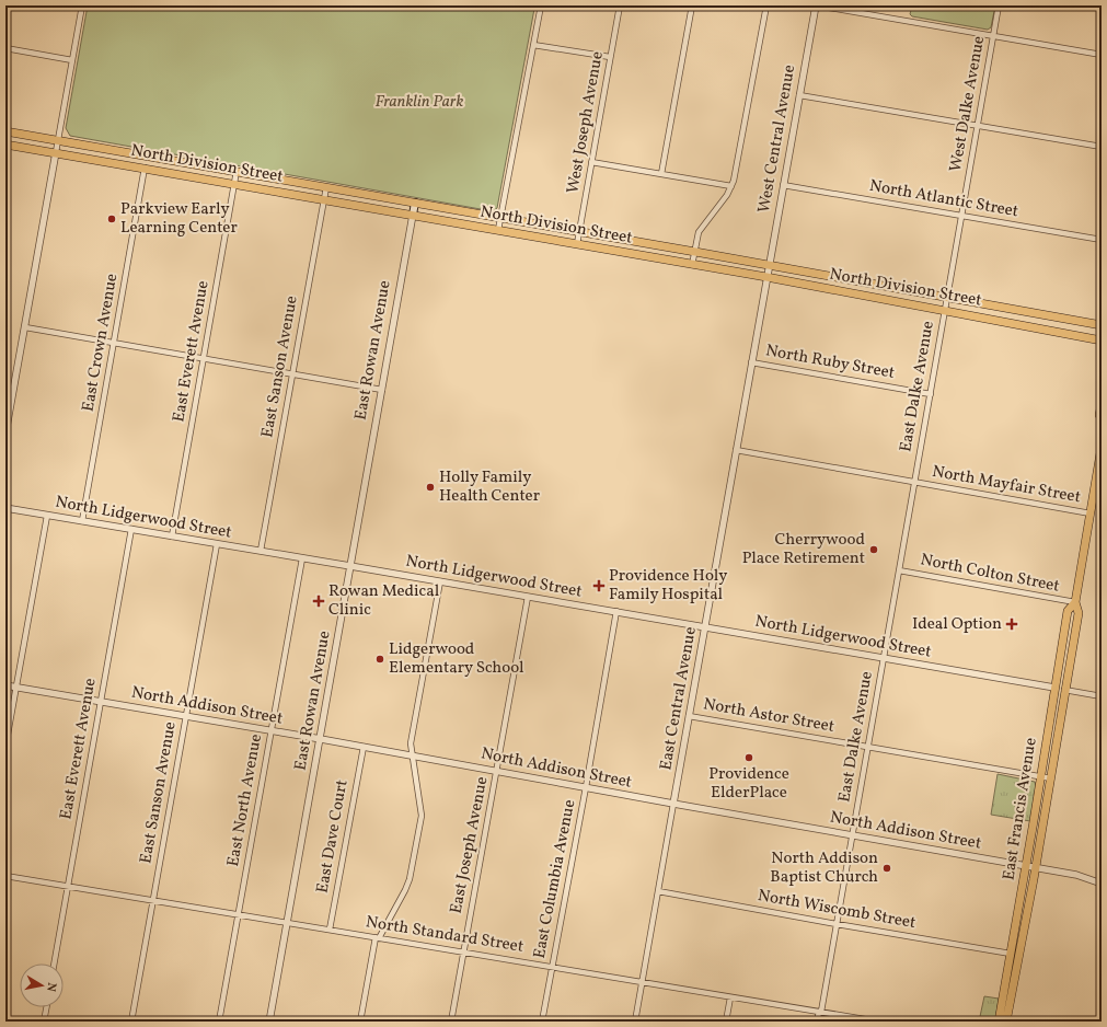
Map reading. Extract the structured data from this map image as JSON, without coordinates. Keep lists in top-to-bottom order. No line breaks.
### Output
{"streets":{"main road":["North Division Street","East Rowan Avenue","East Francis Avenue"],"street":["West Dalke Avenue","West Joseph Avenue","West Central Avenue","North Atlantic Street","East Crown Avenue","East Everett Avenue","North Ruby Street","East Sanson Avenue","East Dalke Avenue","North Mayfair Street","North Lidgerwood Street","North Colton Street","East Central Avenue","North Addison Street","North Astor Street","East North Avenue","East Dave Court","East Joseph Avenue","East Columbia Avenue","North Wiscomb Street","North Standard Street"]},"crossings":[["West Dalke Avenue","North Division Street"],["West Dalke Avenue","North Atlantic Street"],["West Dalke Avenue","East Dalke Avenue"],["West Joseph Avenue","North Division Street"],["West Central Avenue","North Division Street"],["West Central Avenue","North Atlantic Street"],["West Central Avenue","East Central Avenue"],["North Division Street","East Crown Avenue"],["North Division Street","East Rowan Avenue"],["North Division Street","East Everett Avenue"],["North Division Street","East Sanson Avenue"],["North Division Street","East Dalke Avenue"],["North Division Street","East Central Avenue"],["East Crown Avenue","North Lidgerwood Street"],["East Rowan Avenue","North Lidgerwood Street"],["East Rowan Avenue","North Addison Street"],["East Rowan Avenue","North Standard Street"],["East Everett Avenue","North Lidgerwood Street"],["East Everett Avenue","North Addison Street"],["East Everett Avenue","North Standard Street"],["North Ruby Street","East Dalke Avenue"],["North Ruby Street","East Central Avenue"],["East Sanson Avenue","North Lidgerwood Street"],["East Sanson Avenue","North Addison Street"],["East Sanson Avenue","North Standard Street"],["East Dalke Avenue","North Mayfair Street"],["East Dalke Avenue","North Lidgerwood Street"],["East Dalke Avenue","North Colton Street"],["East Dalke Avenue","North Addison Street"],["East Dalke Avenue","North Astor Street"],["East Dalke Avenue","North Wiscomb Street"],["East Dalke Avenue","North Standard Street"],["North Mayfair Street","East Central Avenue"],["North Mayfair Street","East Francis Avenue"],["North Lidgerwood Street","East Central Avenue"],["North Lidgerwood Street","East North Avenue"],["North Lidgerwood Street","East Francis Avenue"],["North Lidgerwood Street","East Joseph Avenue"],["North Lidgerwood Street","East Columbia Avenue"],["North Colton Street","East Francis Avenue"],["East Central Avenue","North Addison Street"],["East Central Avenue","North Astor Street"],["East Central Avenue","North Wiscomb Street"],["East Central Avenue","North Standard Street"],["North Addison Street","East North Avenue"],["North Addison Street","East Francis Avenue"],["North Addison Street","East Dave Court"],["North Addison Street","East Joseph Avenue"],["North Addison Street","East Columbia Avenue"],["North Astor Street","East Francis Avenue"],["East North Avenue","North Standard Street"],["East Francis Avenue","North Wiscomb Street"],["East Dave Court","North Standard Street"],["East Joseph Avenue","North Standard Street"],["East Columbia Avenue","North Standard Street"]],"parks":["Franklin Park"],"places":{"other":["Parkview Early Learning Center","Holly Family Health Center","Cherrywood Place Retirement","Lidgerwood Elementary School","Providence ElderPlace","North Addison Baptist Church"],"health":["Providence Holy Family Hospital","Rowan Medical Clinic","Ideal Option"]},"north":"right"}
